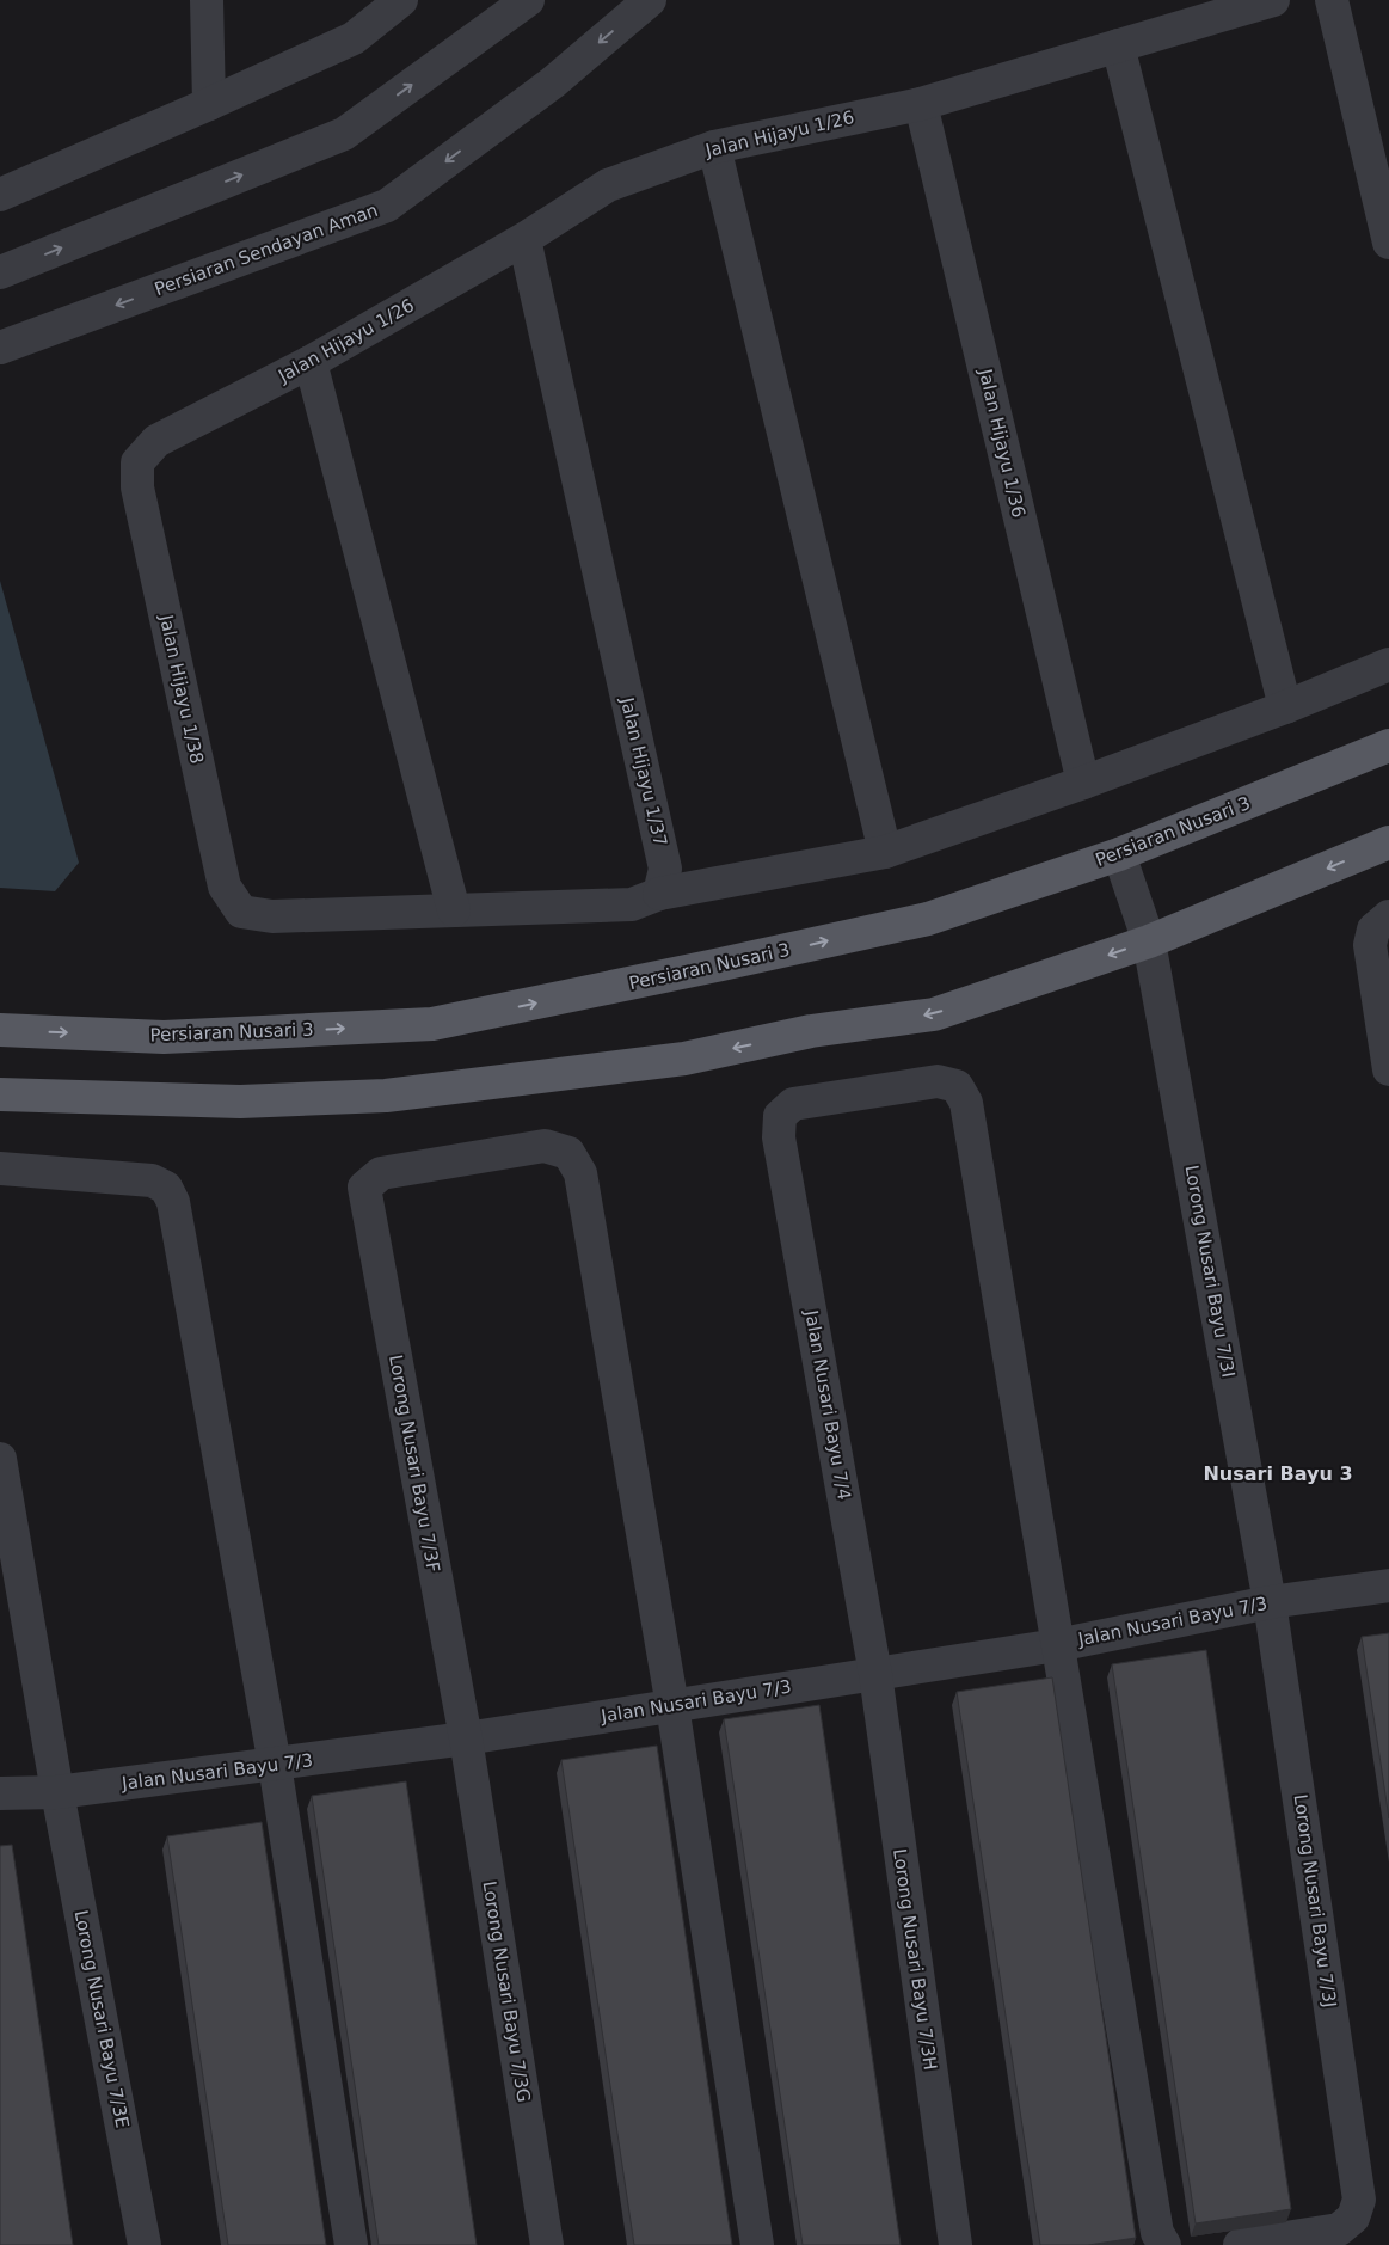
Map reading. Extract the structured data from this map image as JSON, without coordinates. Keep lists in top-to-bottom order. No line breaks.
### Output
{"streets":{"main road":["Persiaran Nusari 3"],"street":["Jalan Hijayu 1/26","Persiaran Sendayan Aman","Jalan Hijayu 1/36","Jalan Hijayu 1/38","Jalan Hijayu 1/37","Lorong Nusari Bayu 7/3I","Jalan Nusari Bayu 7/4","Lorong Nusari Bayu 7/3F","Jalan Nusari Bayu 7/3","Lorong Nusari Bayu 7/3J","Lorong Nusari Bayu 7/3H","Lorong Nusari Bayu 7/3G","Lorong Nusari Bayu 7/3E"]},"crossings":[["Jalan Hijayu 1/26","Jalan Hijayu 1/36"],["Jalan Hijayu 1/26","Jalan Hijayu 1/38"],["Jalan Hijayu 1/26","Jalan Hijayu 1/37"],["Persiaran Nusari 3","Lorong Nusari Bayu 7/3I"],["Lorong Nusari Bayu 7/3I","Jalan Nusari Bayu 7/3"],["Lorong Nusari Bayu 7/3I","Lorong Nusari Bayu 7/3J"],["Jalan Nusari Bayu 7/4","Jalan Nusari Bayu 7/3"],["Jalan Nusari Bayu 7/4","Lorong Nusari Bayu 7/3H"],["Lorong Nusari Bayu 7/3F","Jalan Nusari Bayu 7/3"],["Lorong Nusari Bayu 7/3F","Lorong Nusari Bayu 7/3G"],["Jalan Nusari Bayu 7/3","Lorong Nusari Bayu 7/3J"],["Jalan Nusari Bayu 7/3","Lorong Nusari Bayu 7/3H"],["Jalan Nusari Bayu 7/3","Lorong Nusari Bayu 7/3G"],["Jalan Nusari Bayu 7/3","Lorong Nusari Bayu 7/3E"]],"districts":["Nusari Bayu 3"]}
